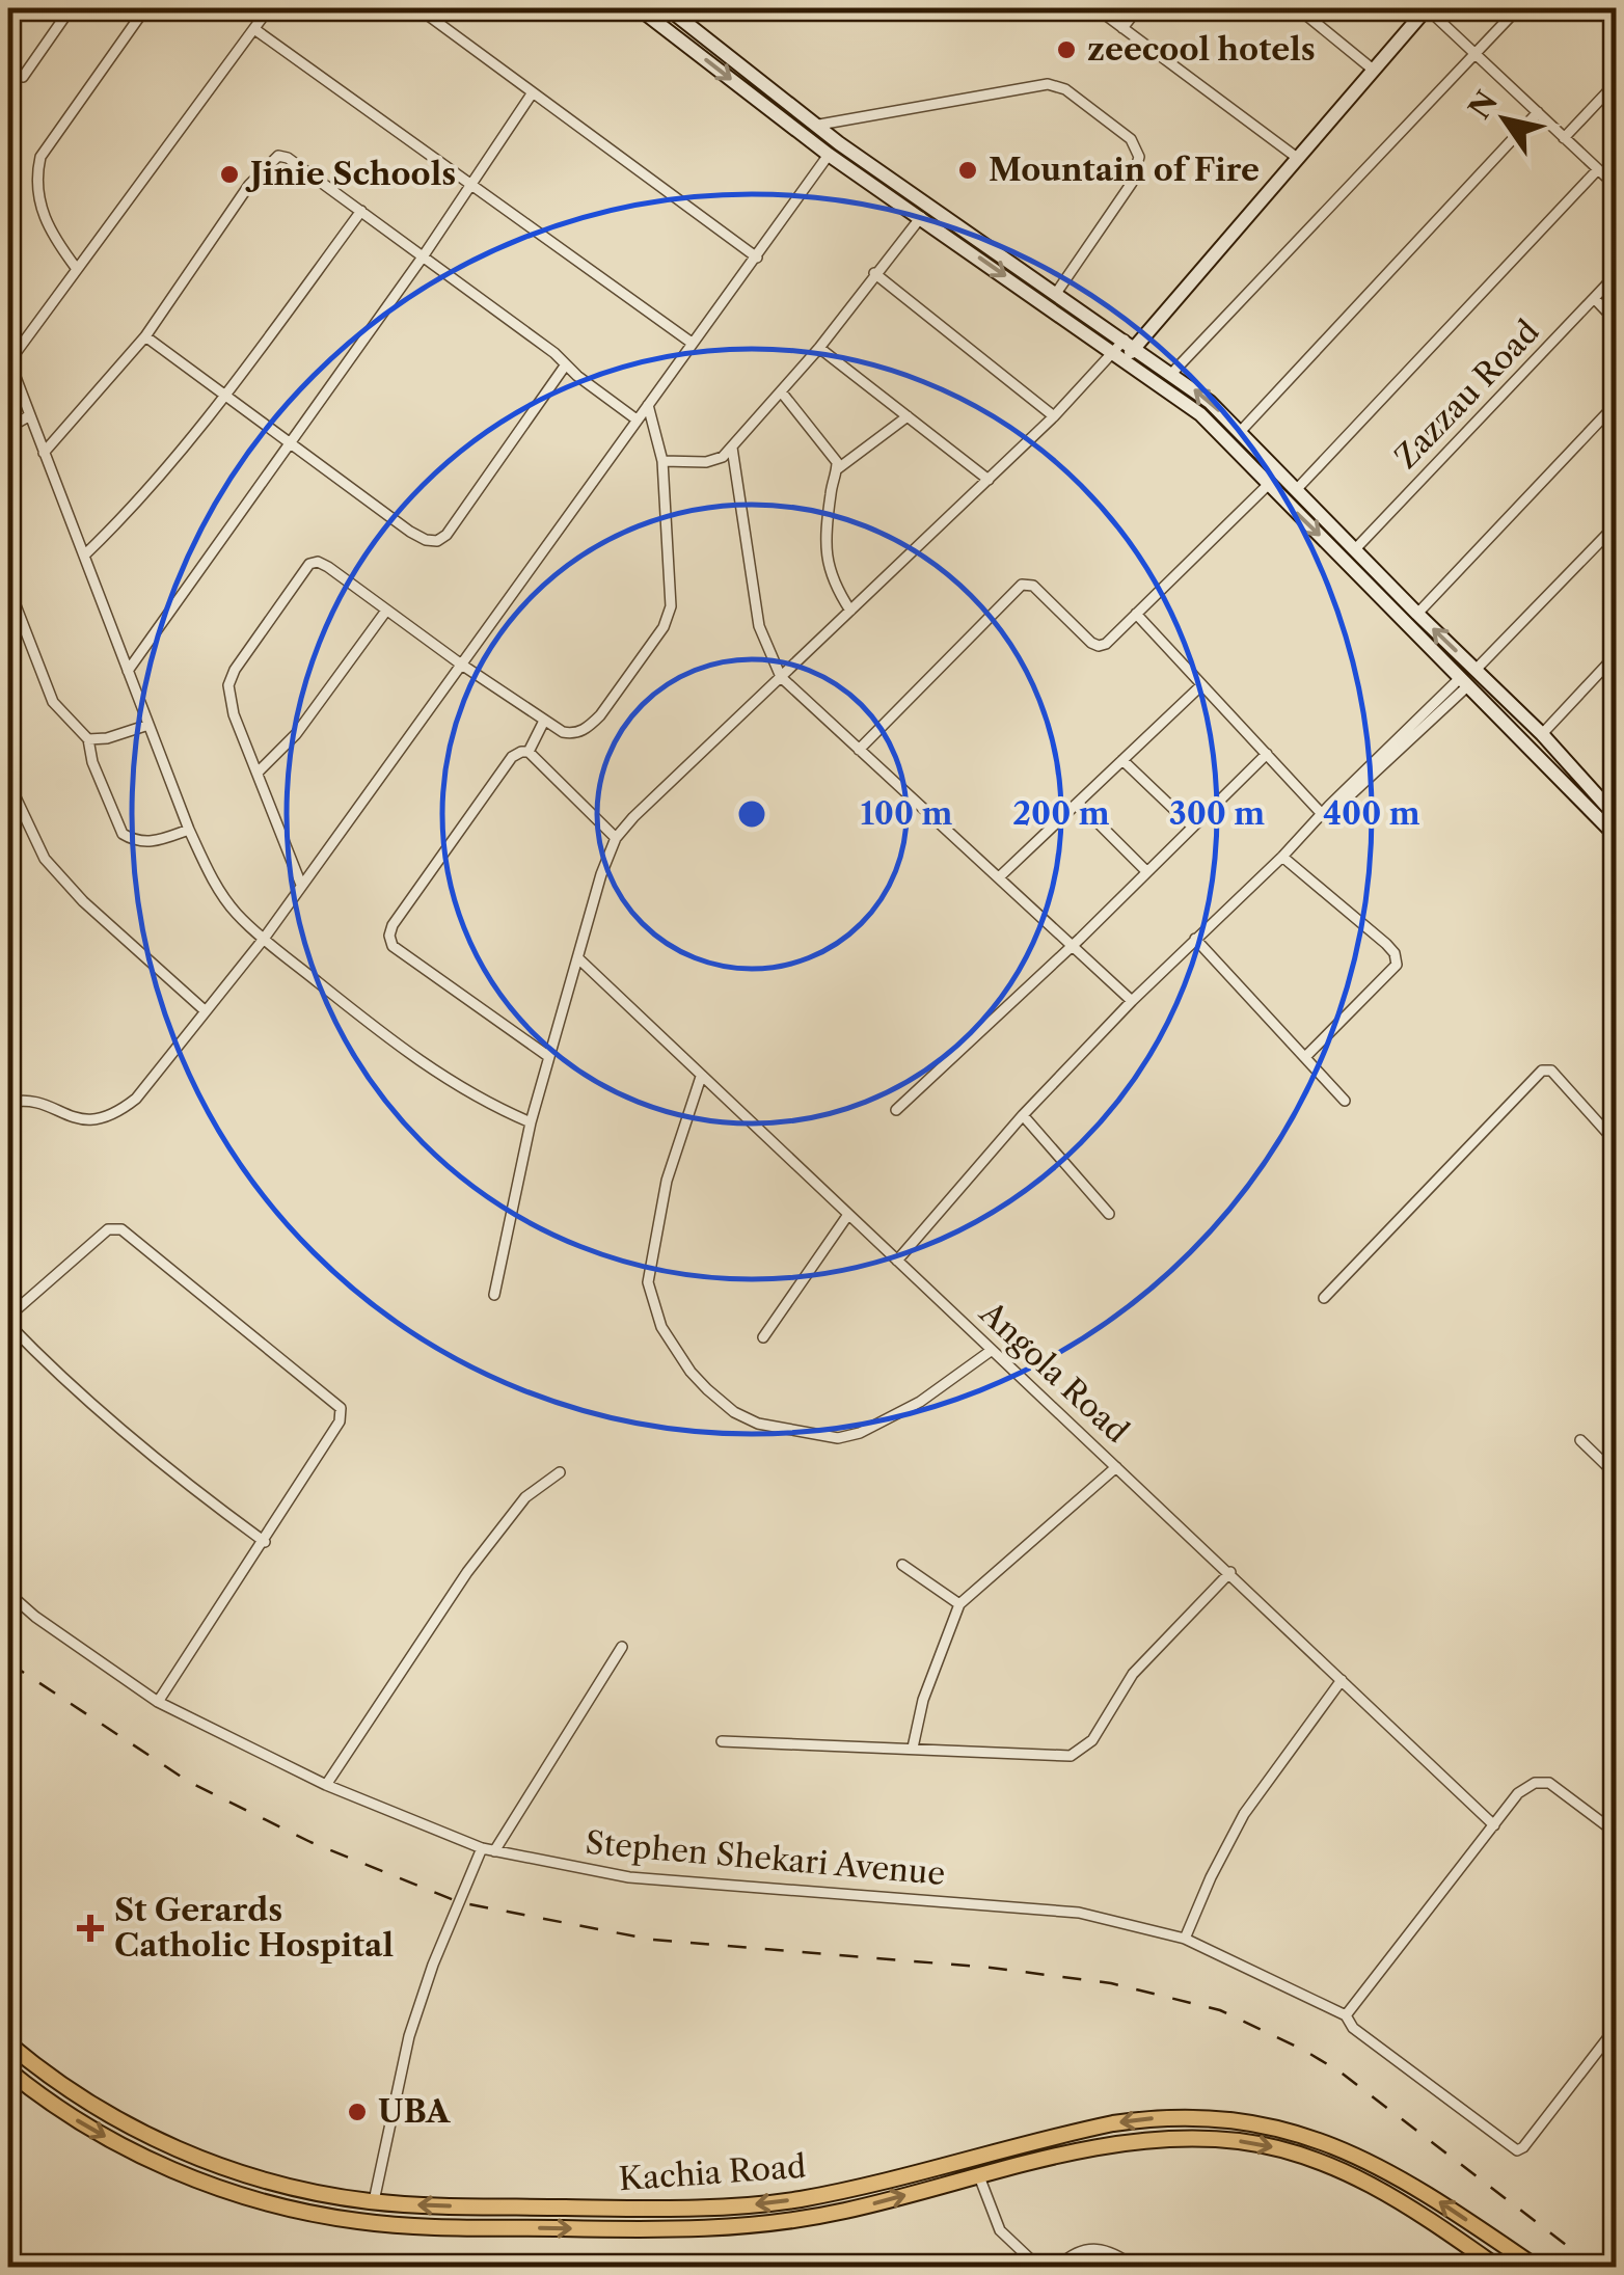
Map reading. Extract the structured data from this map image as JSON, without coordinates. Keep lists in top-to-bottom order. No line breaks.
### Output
{"streets":{"main road":["Kachia Road"],"street":["Zazzau Road","Angola Road","Stephen Shekari Avenue"]},"places":{"other":["zeecool hotels","Mountain of Fire","Jinie Schools","UBA"],"health":["St Gerards Catholic Hospital"]},"north":"top left","rings":["100 m","200 m","300 m","400 m"]}
